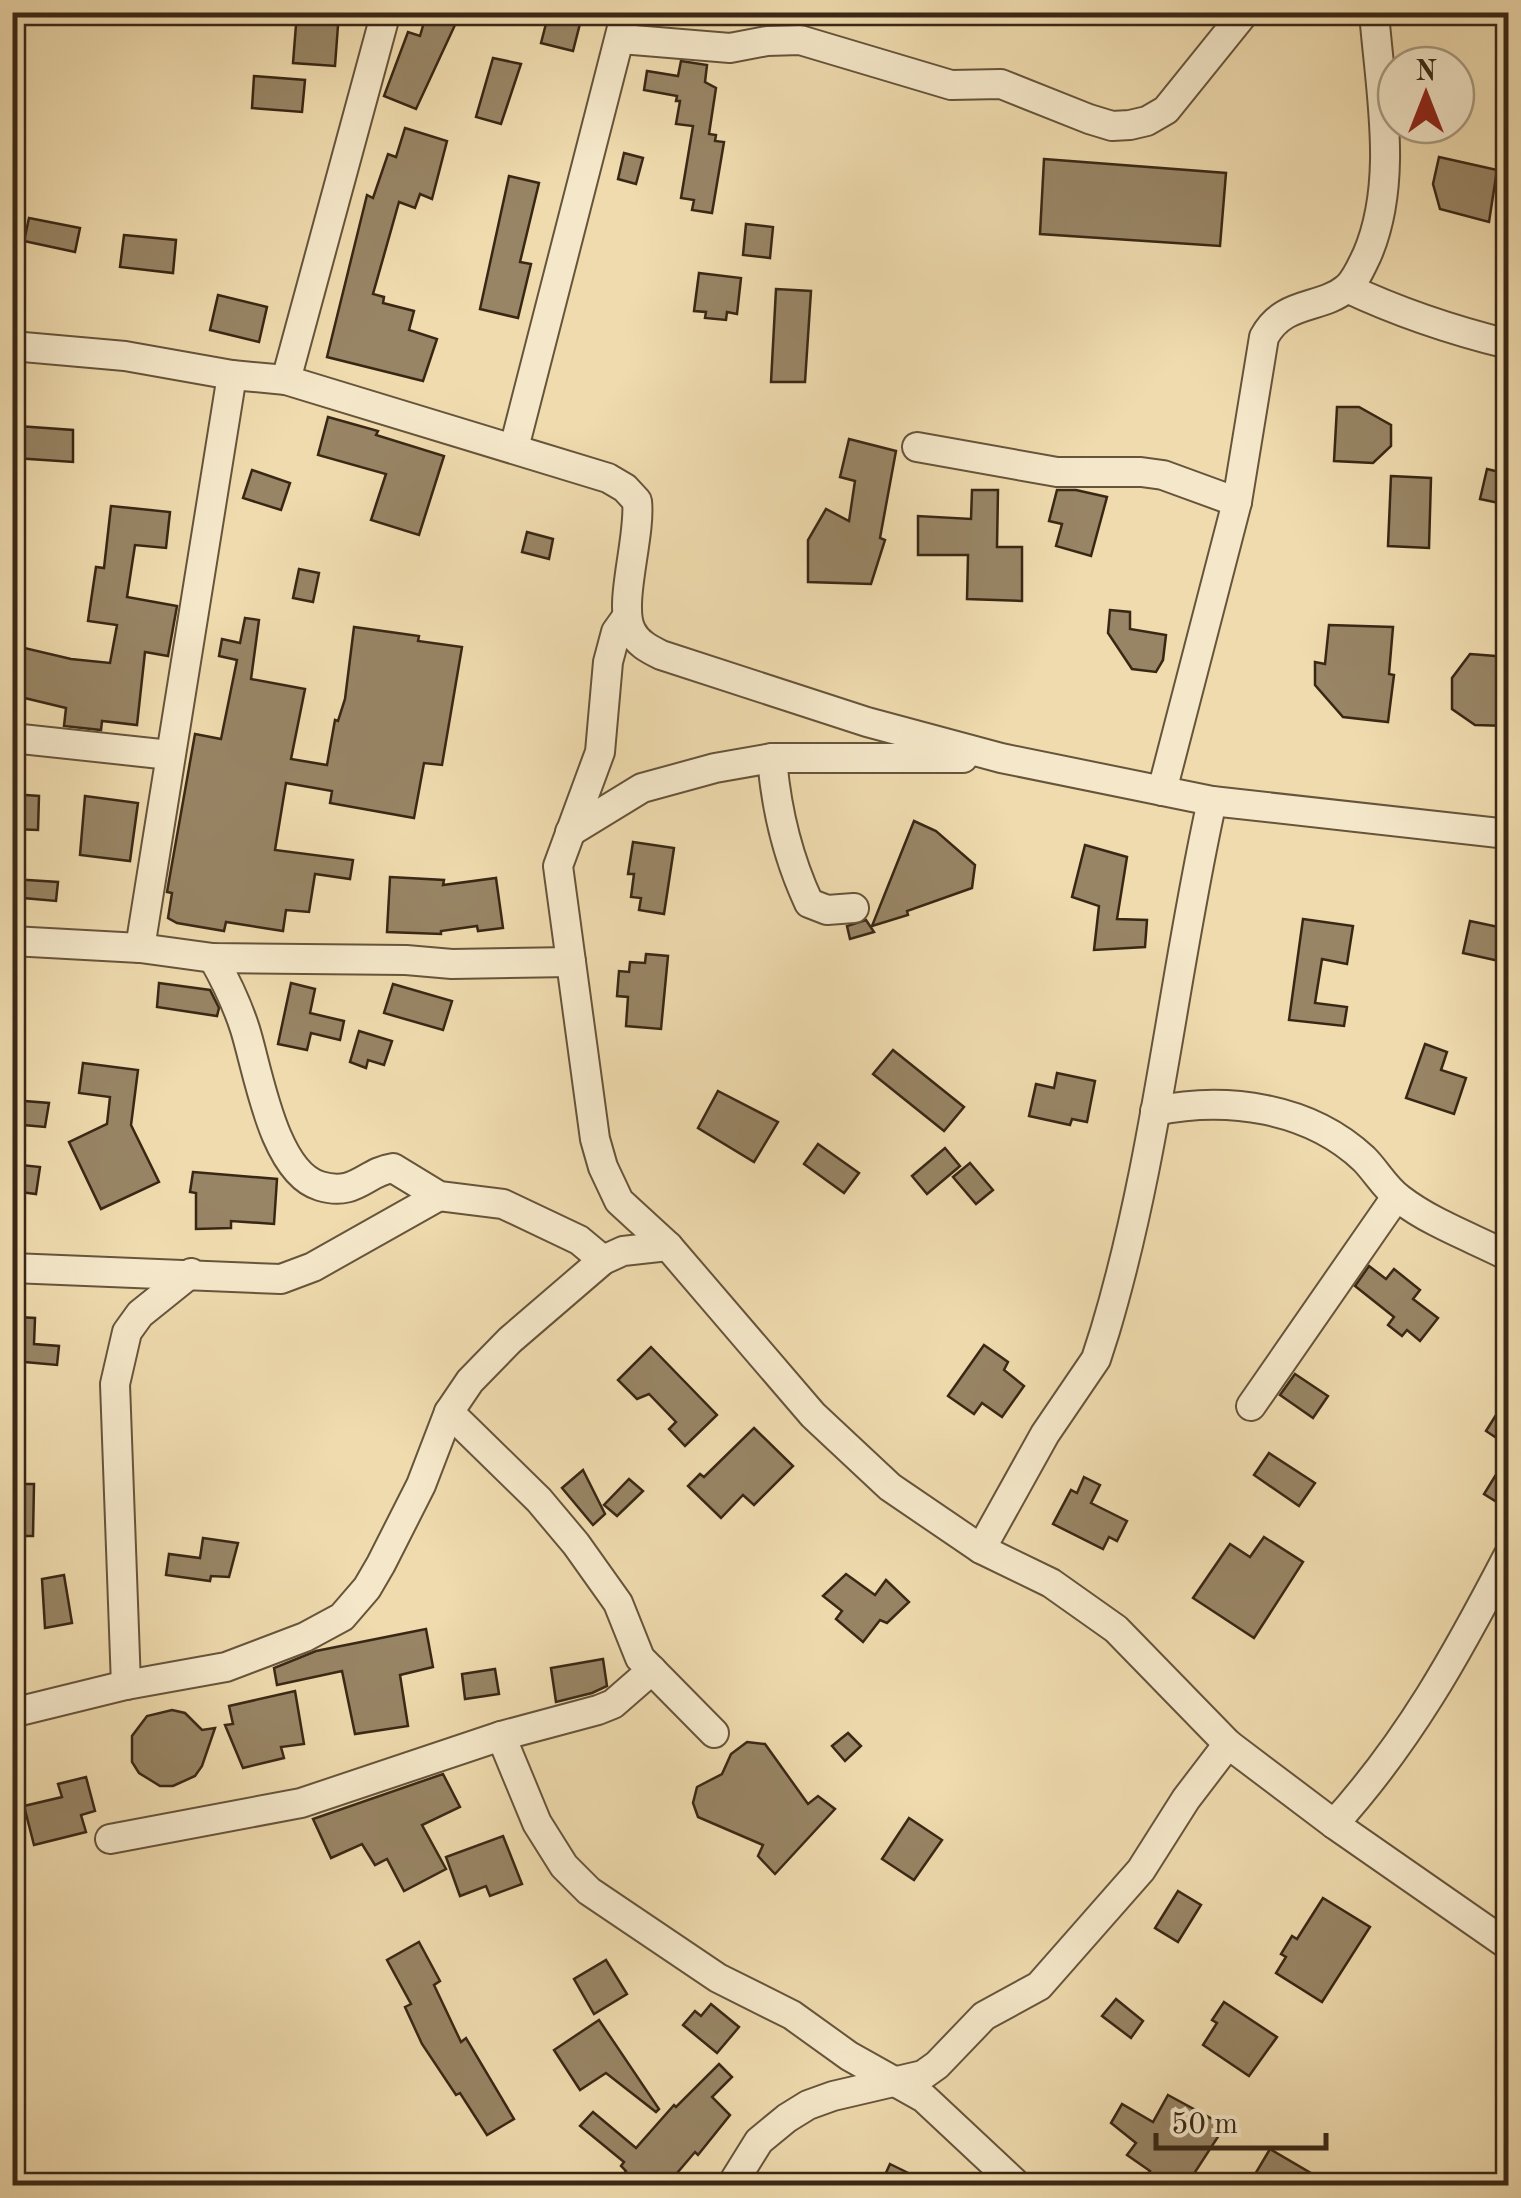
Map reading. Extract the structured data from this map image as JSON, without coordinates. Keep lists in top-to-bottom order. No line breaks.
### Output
{"scale_bar":"50 m","north":"top"}
